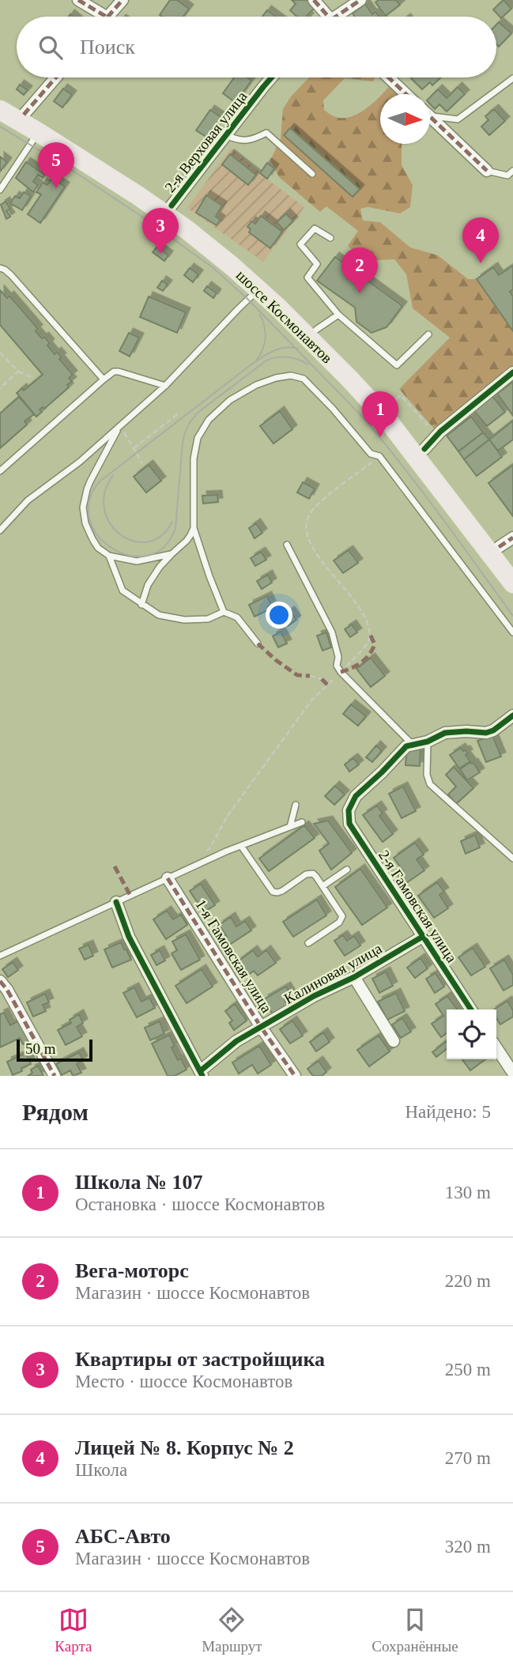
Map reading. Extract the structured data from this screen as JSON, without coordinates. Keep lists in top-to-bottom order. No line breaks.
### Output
{"streets":{"main road":["шоссе Космонавтов"],"street":["2-я Верховая улица","2-я Гамовская улица","1-я Гамовская улица","Калиновая улица"]},"crossings":[["2-я Верховая улица","шоссе Космонавтов"],["2-я Гамовская улица","Калиновая улица"],["1-я Гамовская улица","Калиновая улица"]],"scale_bar":"50 m","north":"right","page":{"search":"Поиск","pins":["5","3","4","2","1"],"scale":"50 m","heading":["Рядом","Найдено: 5"],"list":[{"mark":"1","name":"Школа № 107","note":"Остановка · шоссе Космонавтов","value":"130 m"},{"mark":"2","name":"Вега-моторс","note":"Магазин · шоссе Космонавтов","value":"220 m"},{"mark":"3","name":"Квартиры от застройщика","note":"Место · шоссе Космонавтов","value":"250 m"},{"mark":"4","name":"Лицей № 8. Корпус № 2","note":"Школа","value":"270 m"},{"mark":"5","name":"АБС-Авто","note":"Магазин · шоссе Космонавтов","value":"320 m"}],"nav":["Карта","Маршрут","Сохранённые"]}}
